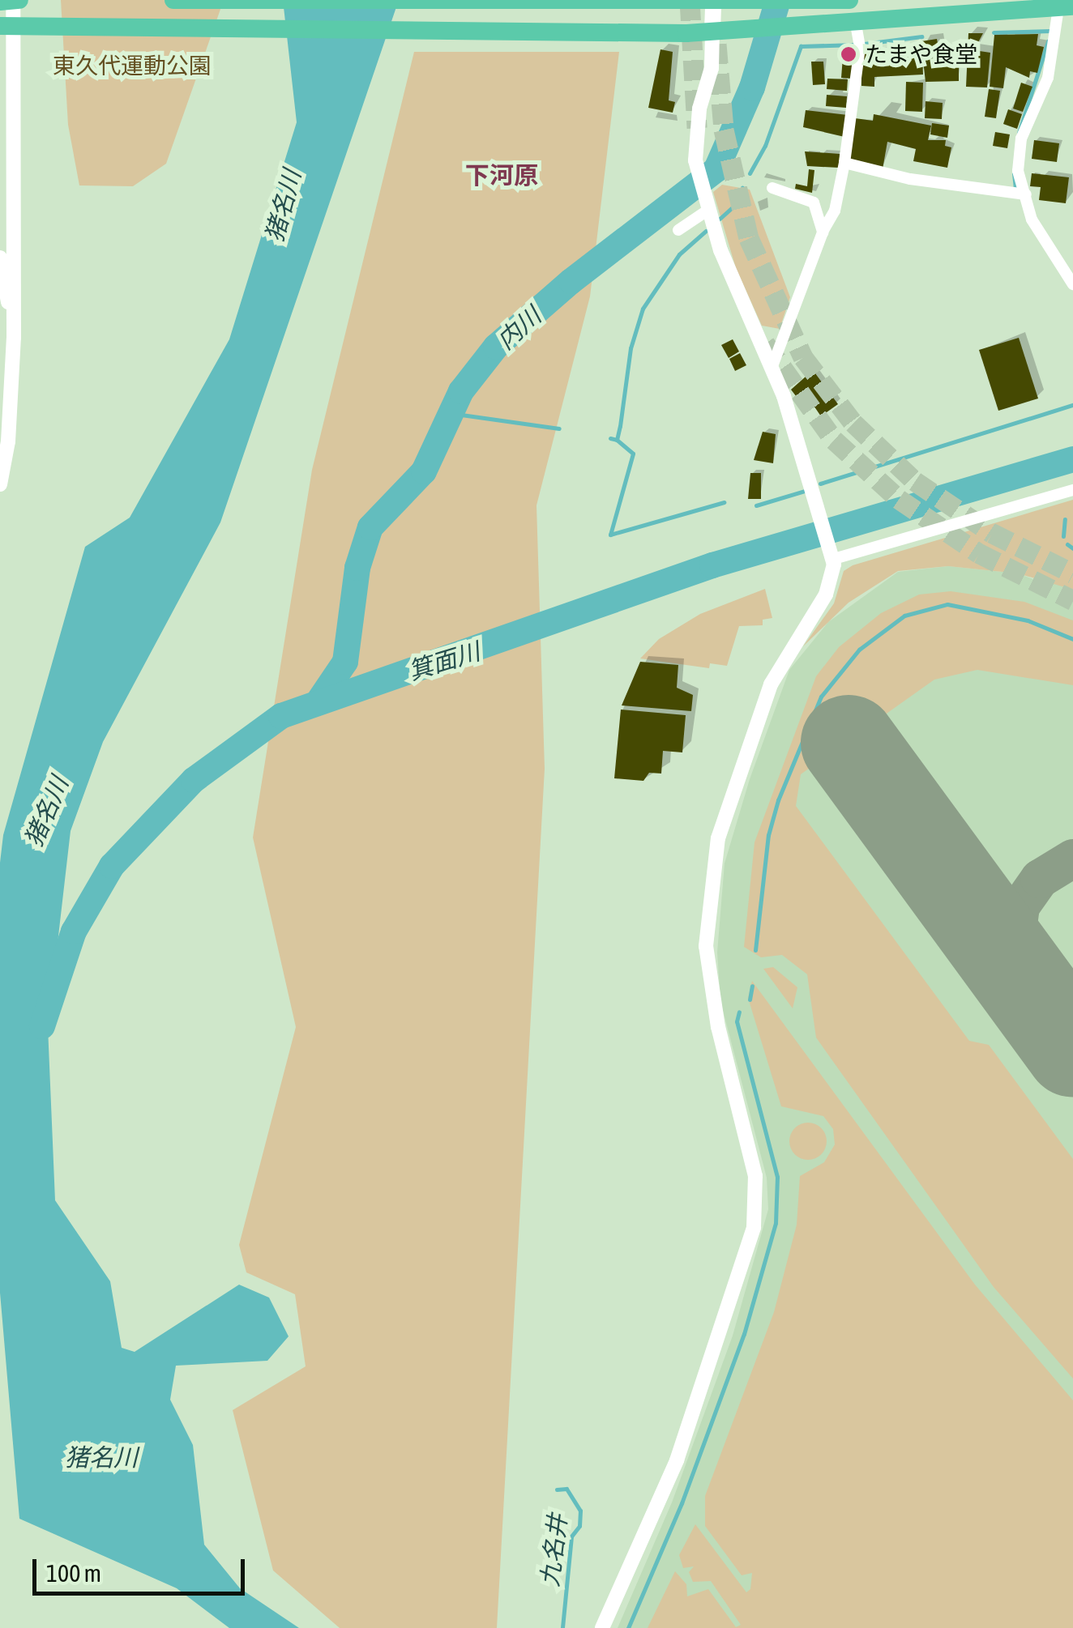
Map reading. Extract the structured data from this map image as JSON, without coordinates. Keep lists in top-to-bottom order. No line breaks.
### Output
{"districts":["下河原"],"water":["猪名川","内川","箕面川","九名井"],"parks":["東久代運動公園"],"places":["たまや食堂"],"scale_bar":"100 m"}
